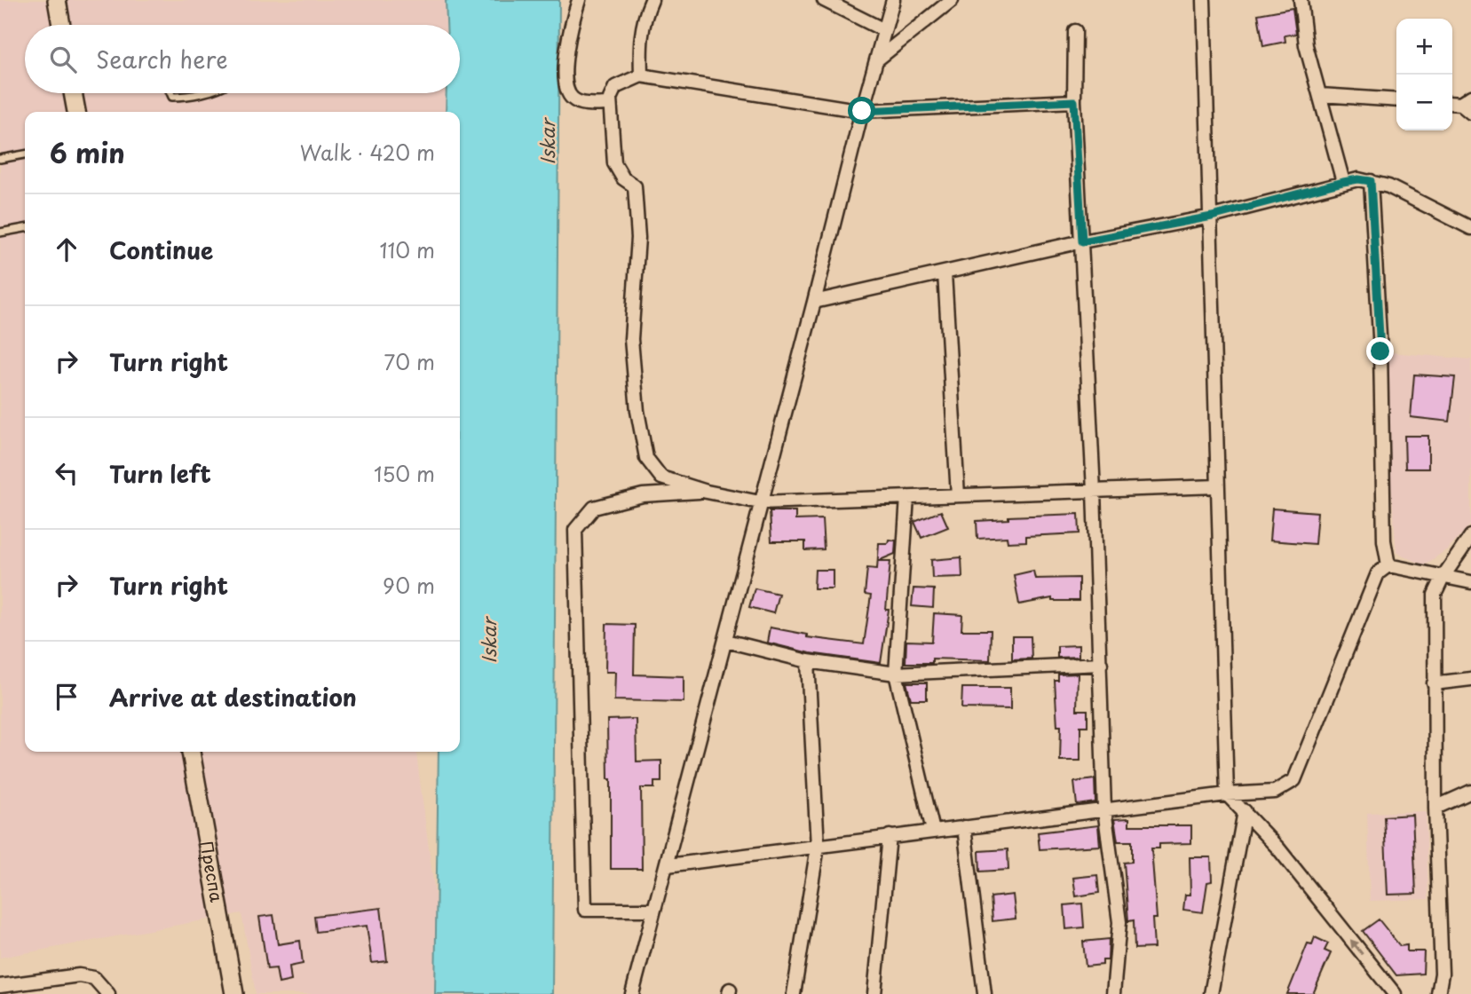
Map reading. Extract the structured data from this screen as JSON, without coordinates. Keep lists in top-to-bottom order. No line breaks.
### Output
{"streets":{"main road":["Преспа"]},"water":["Iskar"],"page":{"map_buttons":["+","−"],"search":"Search here","heading":["6 min","Walk · 420 m"],"list":[["Continue","110 m"],["Turn right","70 m"],["Turn left","150 m"],["Turn right","90 m"],"Arrive at destination"]}}
